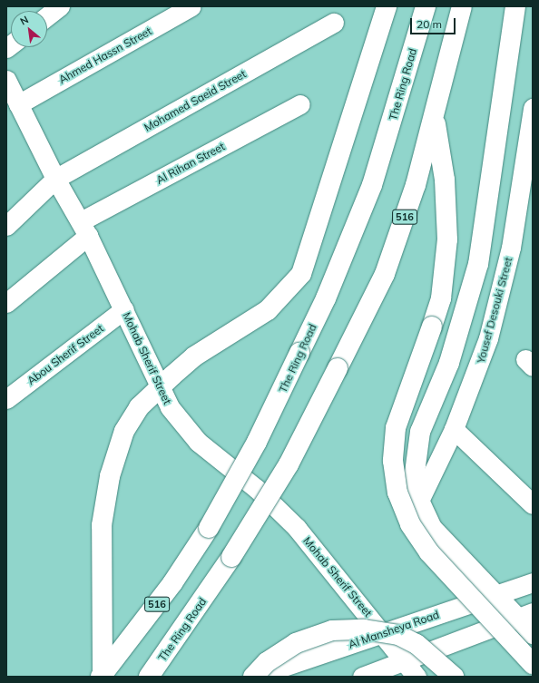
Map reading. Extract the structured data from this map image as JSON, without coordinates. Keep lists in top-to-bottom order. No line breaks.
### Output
{"streets":{"main road":["The Ring Road","516"],"street":["Ahmed Hassn Street","Mohamed Saeid Street","Al Rihan Street","Yousef Desouki Street","Abou Sherif Street","Mohab Sherif Street","Al Mansheya Road"]},"crossings":[["Ahmed Hassn Street","Mohab Sherif Street"],["Mohamed Saeid Street","Mohab Sherif Street"],["Al Rihan Street","Mohab Sherif Street"],["Abou Sherif Street","Mohab Sherif Street"],["Mohab Sherif Street","Al Mansheya Road"]],"scale_bar":"20 m","north":"top left"}
